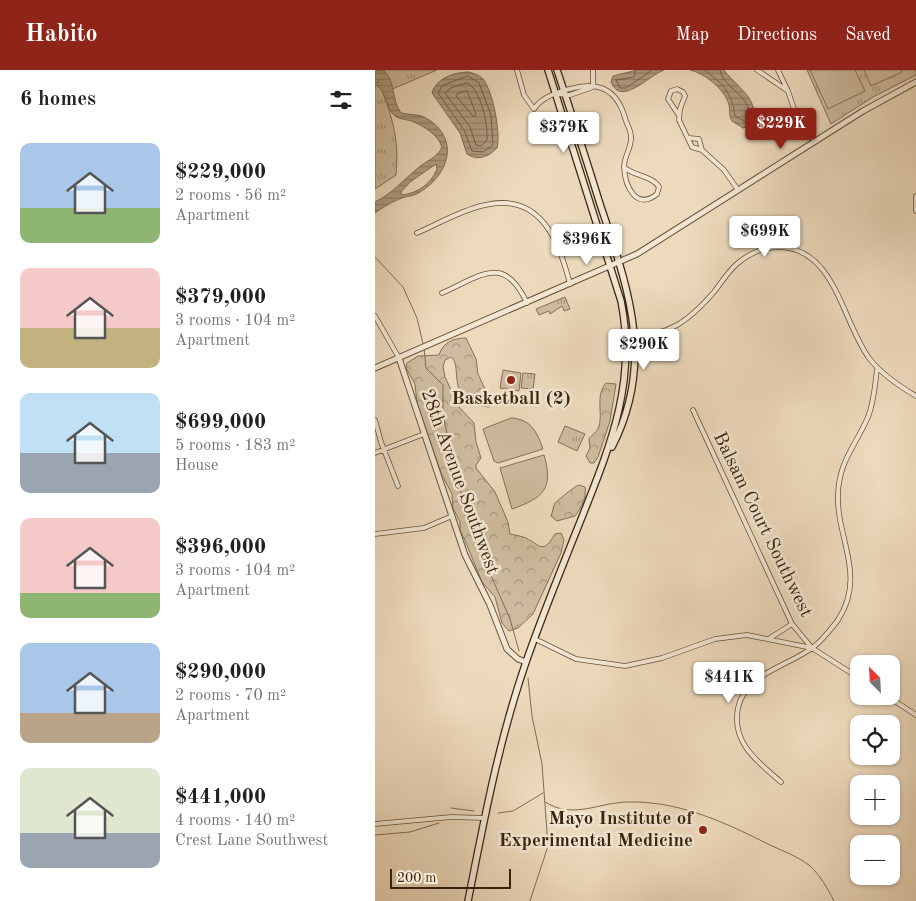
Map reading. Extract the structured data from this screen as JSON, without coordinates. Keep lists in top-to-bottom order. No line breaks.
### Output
{"streets":{"street":["28th Avenue Southwest","Balsam Court Southwest"]},"places":["Basketball (2)","Mayo Institute of Experimental Medicine"],"scale_bar":"200 m","north":"top left","page":{"header":"Habito","nav":["Map","Directions","Saved"],"heading":"6 homes","price":["$229K","$379K","$699K","$396K","$290K","$441K"],"list":[{"name":"$229,000","note":"2 rooms · 56 m² · Apartment"},{"name":"$379,000","note":"3 rooms · 104 m² · Apartment"},{"name":"$699,000","note":"5 rooms · 183 m² · House"},{"name":"$396,000","note":"3 rooms · 104 m² · Apartment"},{"name":"$290,000","note":"2 rooms · 70 m² · Apartment"},{"name":"$441,000","note":"4 rooms · 140 m² · Crest Lane Southwest"}],"map_buttons":["+","−"],"scale":"200 m"}}
